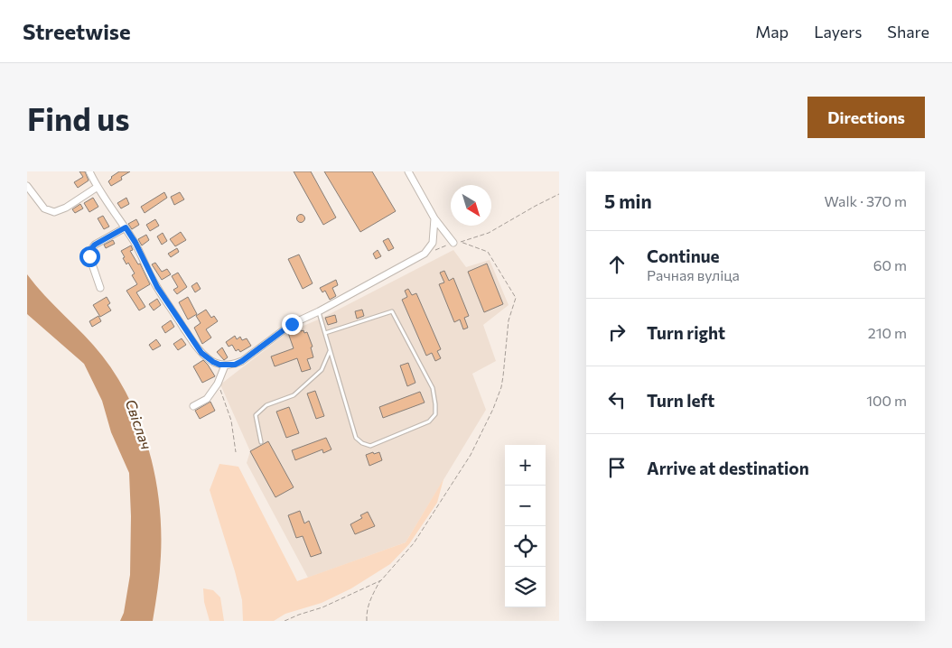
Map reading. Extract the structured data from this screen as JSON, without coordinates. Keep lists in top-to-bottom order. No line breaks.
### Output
{"water":["Свіслач"],"north":"bottom right","page":{"header":"Streetwise","nav":["Map","Layers","Share"],"buttons":"Directions","title":"Find us","heading":["5 min","Walk · 370 m"],"list":[["Continue","Рачная вуліца","60 m"],["Turn right","210 m"],["Turn left","100 m"],"Arrive at destination"],"map_buttons":["+","−"]}}
